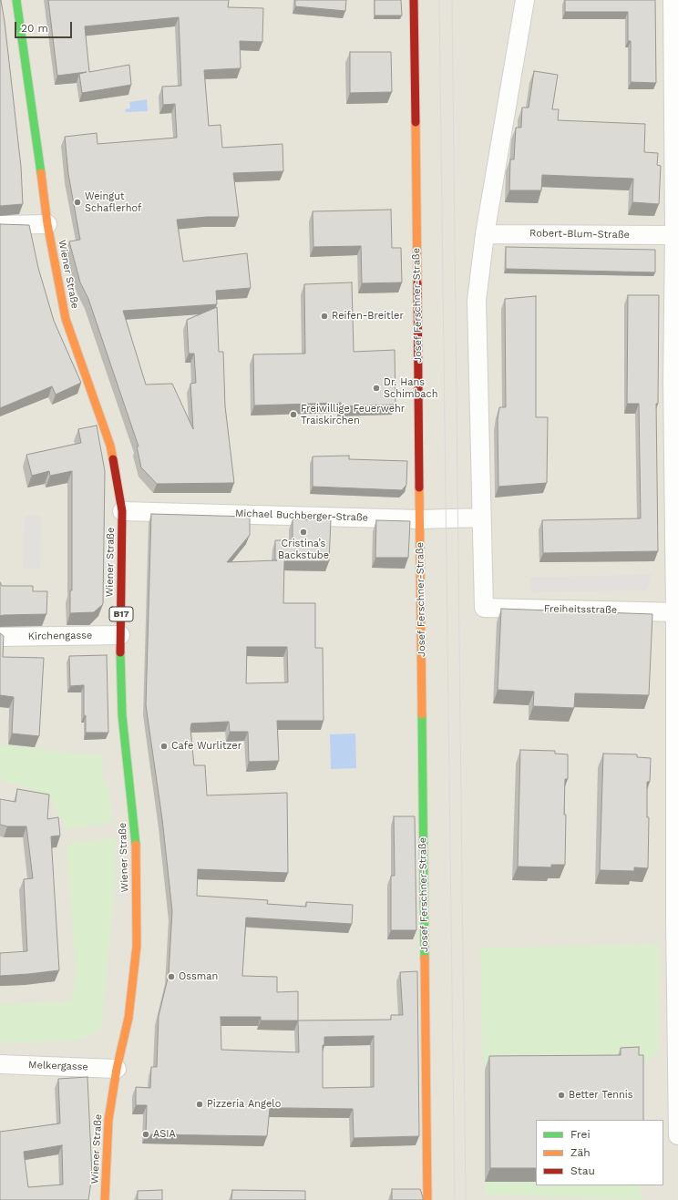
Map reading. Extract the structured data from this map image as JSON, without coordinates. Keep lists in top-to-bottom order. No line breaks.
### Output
{"streets":{"main road":["Wiener Straße","Josef Ferschner-Straße","B17"],"street":["Robert-Blum-Straße","Michael Buchberger-Straße","Freiheitsstraße","Kirchengasse","Melkergasse"]},"crossings":[["Wiener Straße","Michael Buchberger-Straße"],["Wiener Straße","Kirchengasse"],["Wiener Straße","Melkergasse"],["Josef Ferschner-Straße","Michael Buchberger-Straße"],["Michael Buchberger-Straße","Freiheitsstraße"]],"places":["Weingut Schaflerhof","Reifen-Breitler","Dr. Hans Schimbach","Freiwillige Feuerwehr Traiskirchen","Cristina’s Backstube","Cafe Wurlitzer","Ossman","Better Tennis","Pizzeria Angelo","ASIA"],"legend":["Frei","Zäh","Stau"],"scale_bar":"20 m"}
